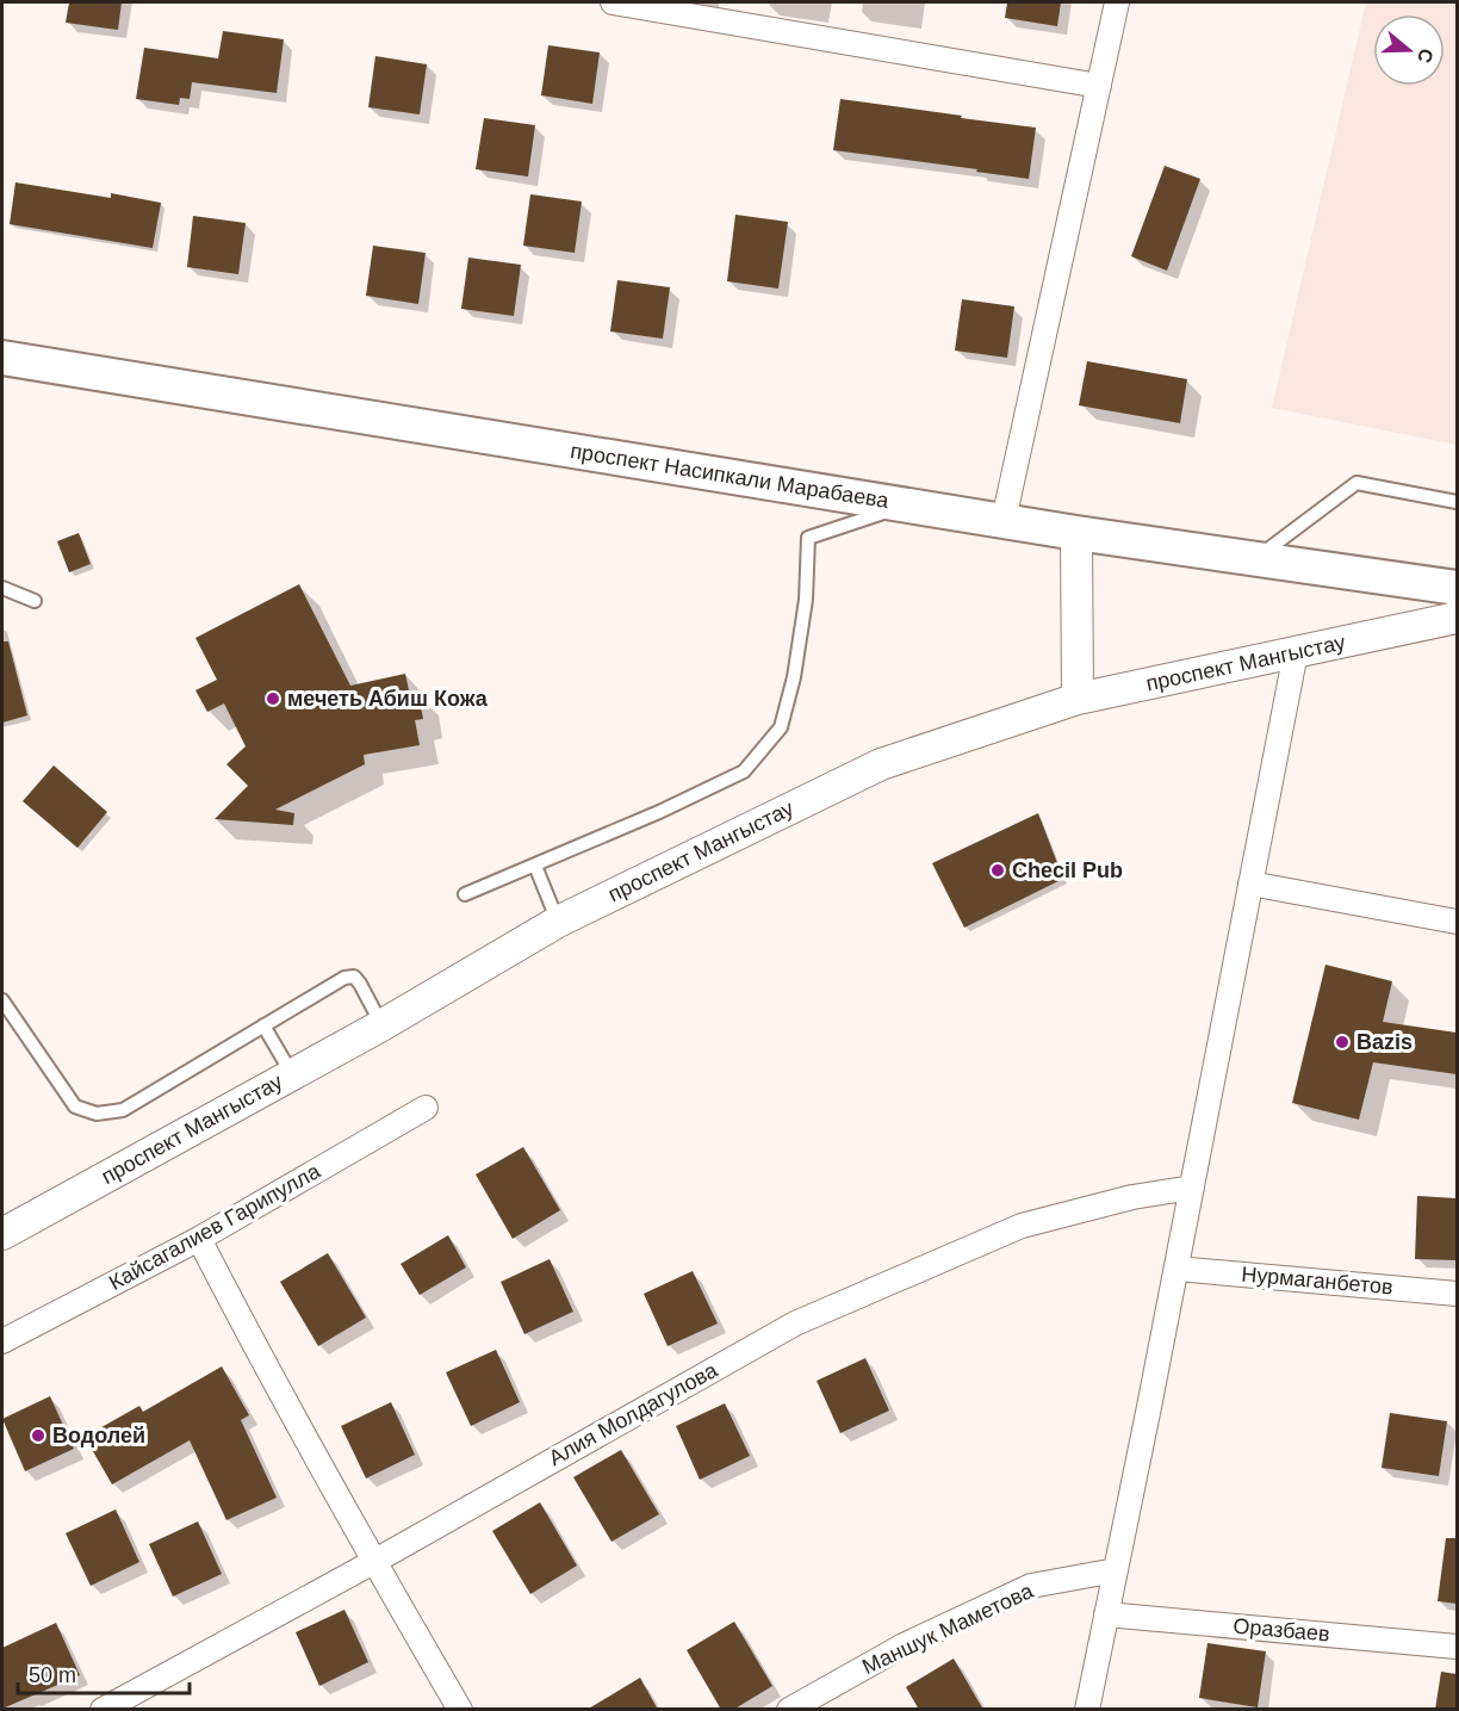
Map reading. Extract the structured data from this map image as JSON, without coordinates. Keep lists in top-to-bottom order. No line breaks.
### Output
{"streets":{"main road":["проспект Насипкали Марабаева"],"street":["проспект Мангыстау","Кайсагалиев Гарипулла","Нурмаганбетов","Алия Молдагулова","Маншук Маметова","Оразбаев"]},"places":["мечеть Абиш Кожа","Checil Pub","Bazis","Водолей"],"scale_bar":"50 m","north":"right"}
